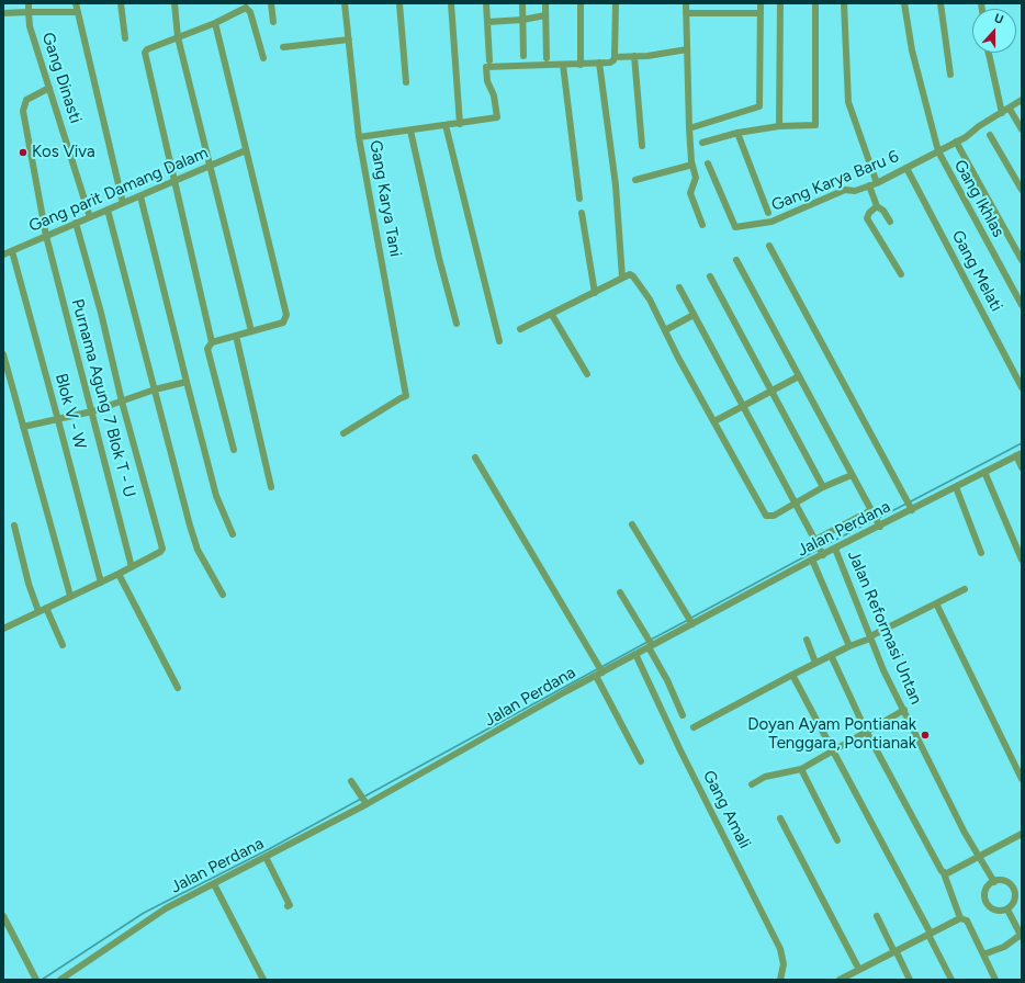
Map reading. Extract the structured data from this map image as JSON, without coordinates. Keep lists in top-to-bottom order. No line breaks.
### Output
{"streets":{"street":["Gang Dinasti","Gang Karya Baru 6","Gang parit Damang Dalam","Gang Karya Tani","Gang Ikhlas","Gang Melati","Purnama Agung 7 Blok T - U","Blok V - W","Jalan Perdana","Jalan Reformasi Untan","Gang Amali"]},"crossings":[["Gang Dinasti","Gang parit Damang Dalam"],["Gang Dinasti","Purnama Agung 7 Blok T - U"],["Gang Karya Baru 6","Gang Ikhlas"],["Gang Karya Baru 6","Gang Melati"],["Gang parit Damang Dalam","Purnama Agung 7 Blok T - U"],["Gang parit Damang Dalam","Blok V - W"],["Jalan Perdana","Jalan Reformasi Untan"],["Jalan Perdana","Gang Amali"]],"places":["Kos Viva","Doyan Ayam Pontianak Tenggara, Pontianak"],"north":"top"}
